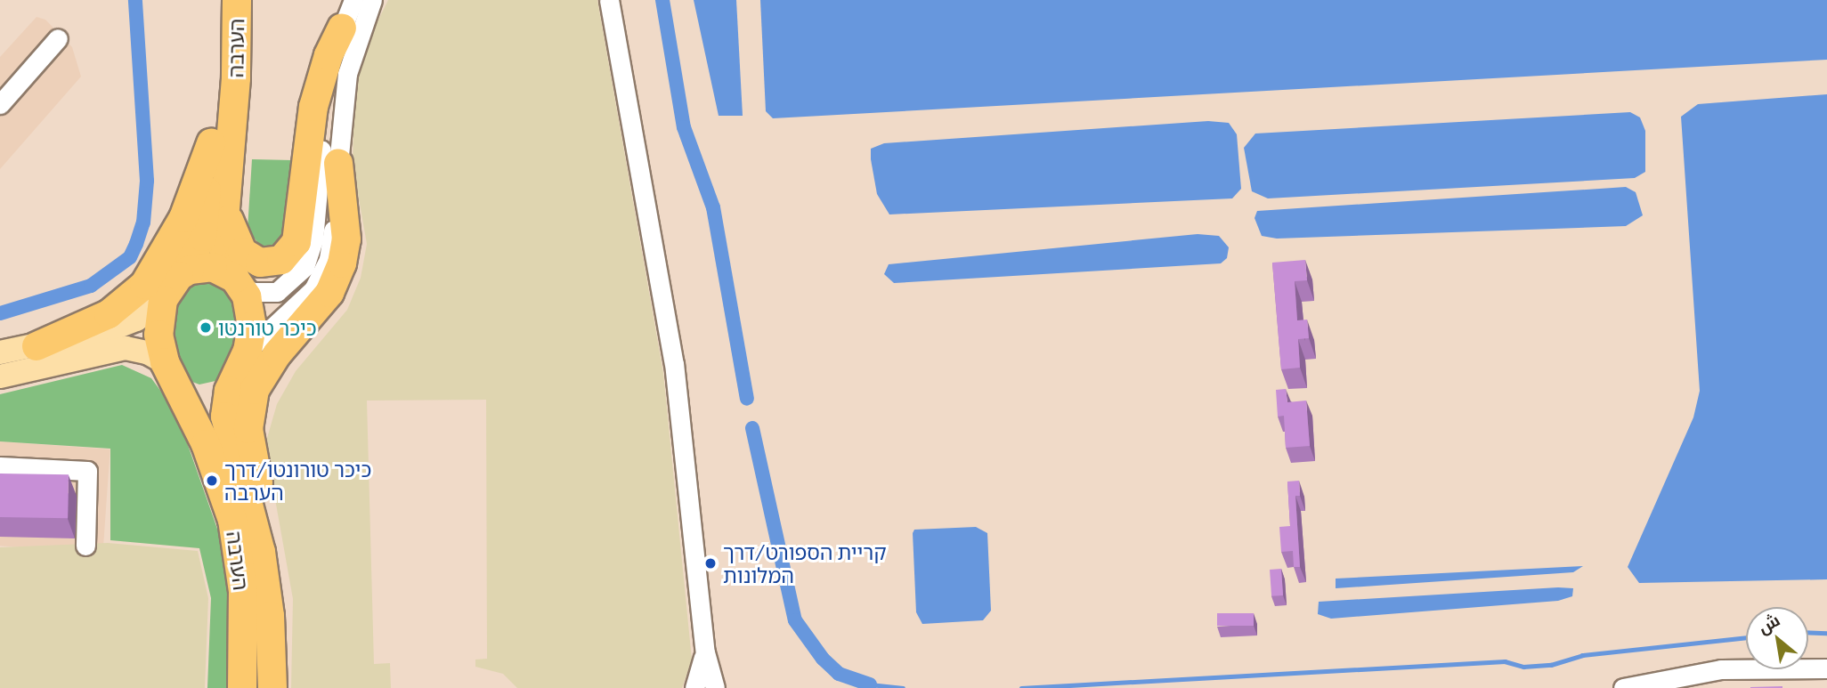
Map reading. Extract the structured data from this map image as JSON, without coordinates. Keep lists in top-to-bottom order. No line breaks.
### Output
{"streets":{"highway":["הערבה"]},"places":["כיכר טורנטו","כיכר טורונטו/דרך הערבה","קריית הספורט/דרך המלונות"],"north":"top left"}
